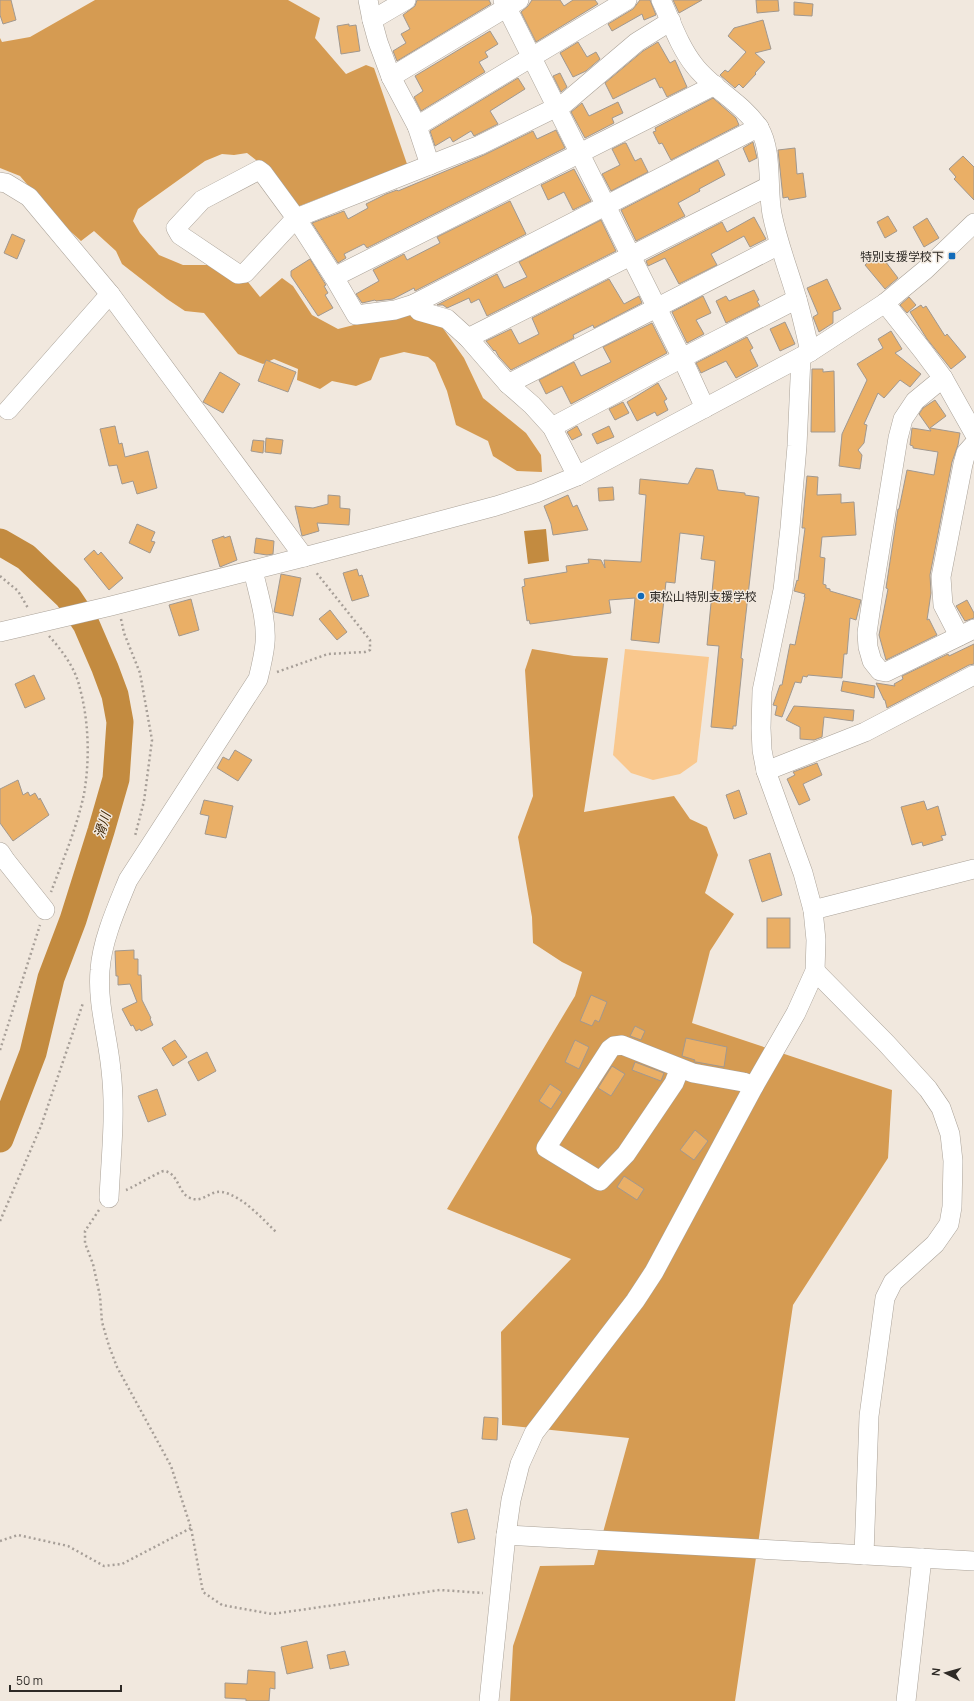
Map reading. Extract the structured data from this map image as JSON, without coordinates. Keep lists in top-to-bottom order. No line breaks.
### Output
{"water":["滑川"],"places":{"transit":["特別支援学校下"],"other":["東松山特別支援学校"]},"scale_bar":"50 m","north":"left"}
